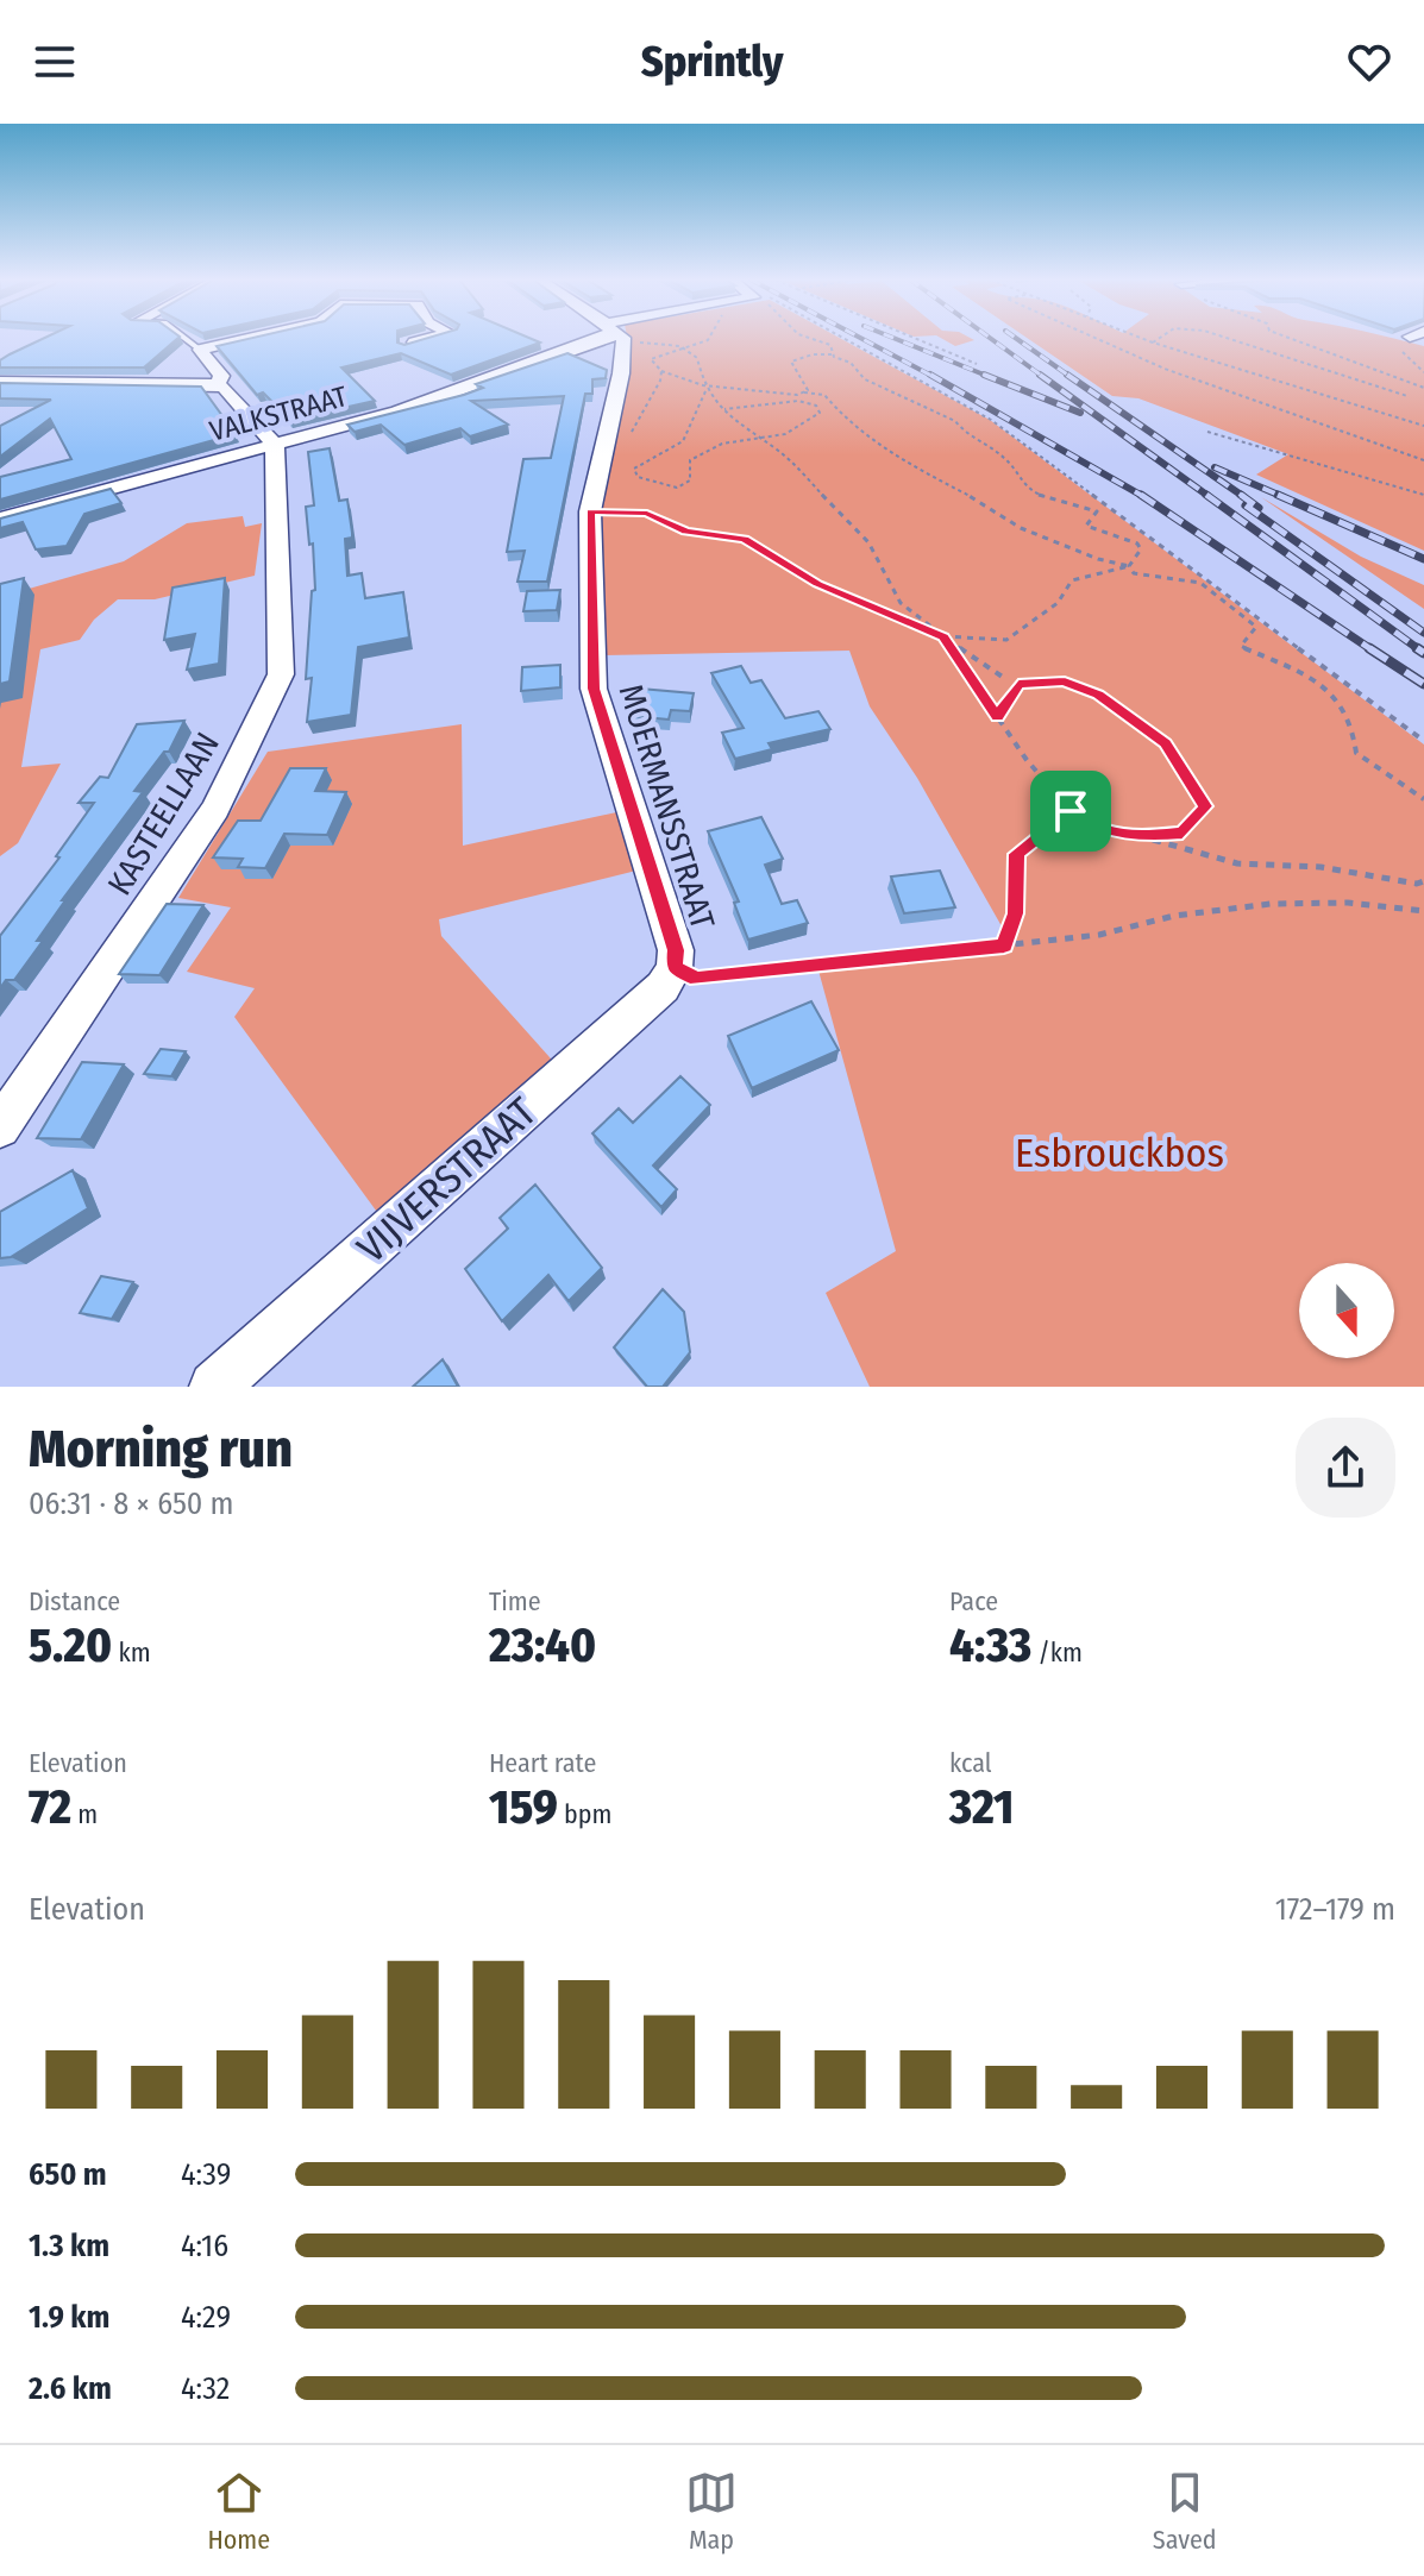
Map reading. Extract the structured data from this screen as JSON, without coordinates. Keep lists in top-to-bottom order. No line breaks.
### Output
{"streets":{"street":["VALKSTRAAT","MOERMANSSTRAAT","KASTEELLAAN","VIJVERSTRAAT"]},"crossings":[["VALKSTRAAT","KASTEELLAAN"],["MOERMANSSTRAAT","VIJVERSTRAAT"]],"parks":["Esbrouckbos"],"north":"bottom","page":{"header":"Sprintly","heading":["Morning run","06:31 · 8 × 650 m"],"stats":[["Distance","5.20 km"],["Time","23:40"],["Pace","4:33 /km"],["Elevation","72 m"],["Heart rate","159 bpm"],["kcal","321"]],"chart":["Elevation","172–179 m"],"list":[{"name":"650 m","note":"4:39"},{"name":"1.3 km","note":"4:16"},{"name":"1.9 km","note":"4:29"},{"name":"2.6 km","note":"4:32"}],"tabs":["Home","Map","Saved"]}}
